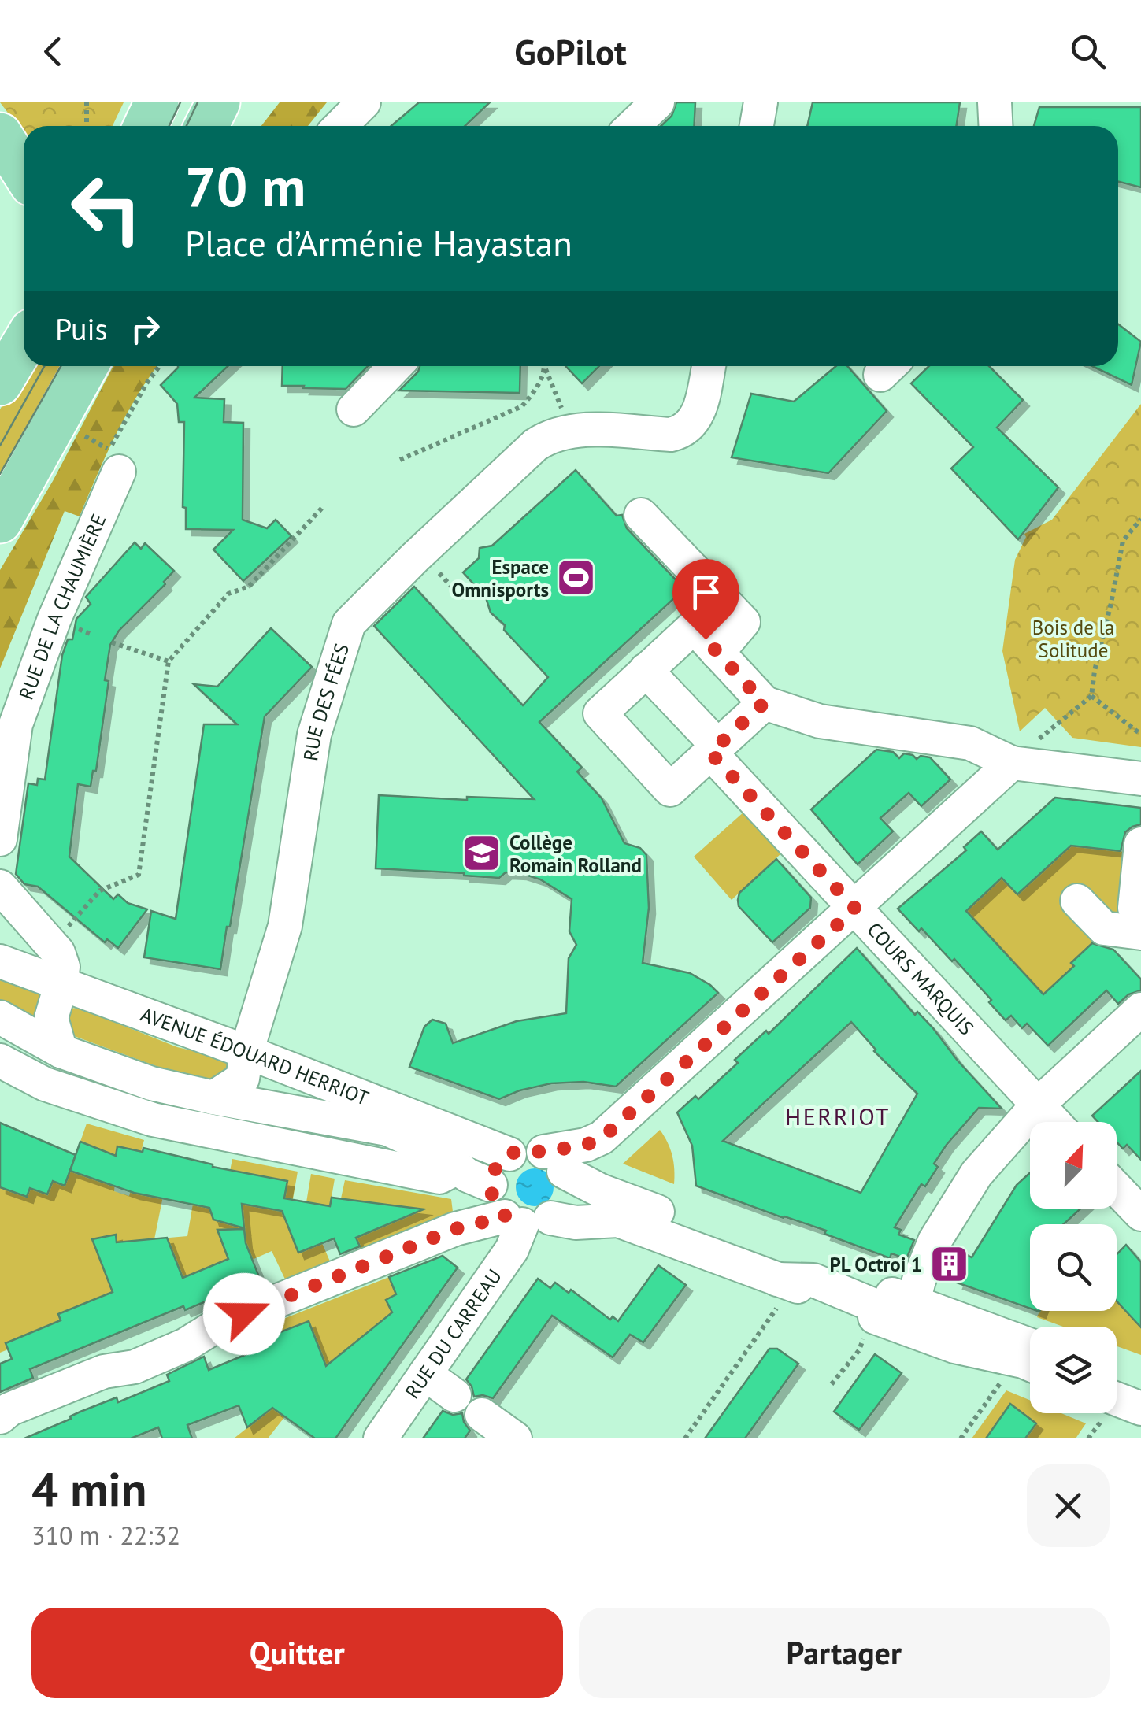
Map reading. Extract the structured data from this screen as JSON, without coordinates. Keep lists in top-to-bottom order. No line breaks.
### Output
{"streets":{"street":["RUE DE LA CHAUMIÈRE","RUE DES FÉES","COURS MARQUIS","AVENUE ÉDOUARD HERRIOT","RUE DU CARREAU"]},"crossings":[["RUE DES FÉES","AVENUE ÉDOUARD HERRIOT"],["AVENUE ÉDOUARD HERRIOT","RUE DU CARREAU"]],"districts":["HERRIOT"],"parks":["Bois de la Solitude"],"places":{"sports":["Espace Omnisports"],"school or university":["Collège Romain Rolland"],"building":["PL Octroi 1"]},"north":"top right","page":{"header":"GoPilot","turn":["70 m","Place d’Arménie Hayastan"],"then":"Puis","heading":["4 min","310 m · 22:32"],"buttons":["Quitter","Partager"]}}
